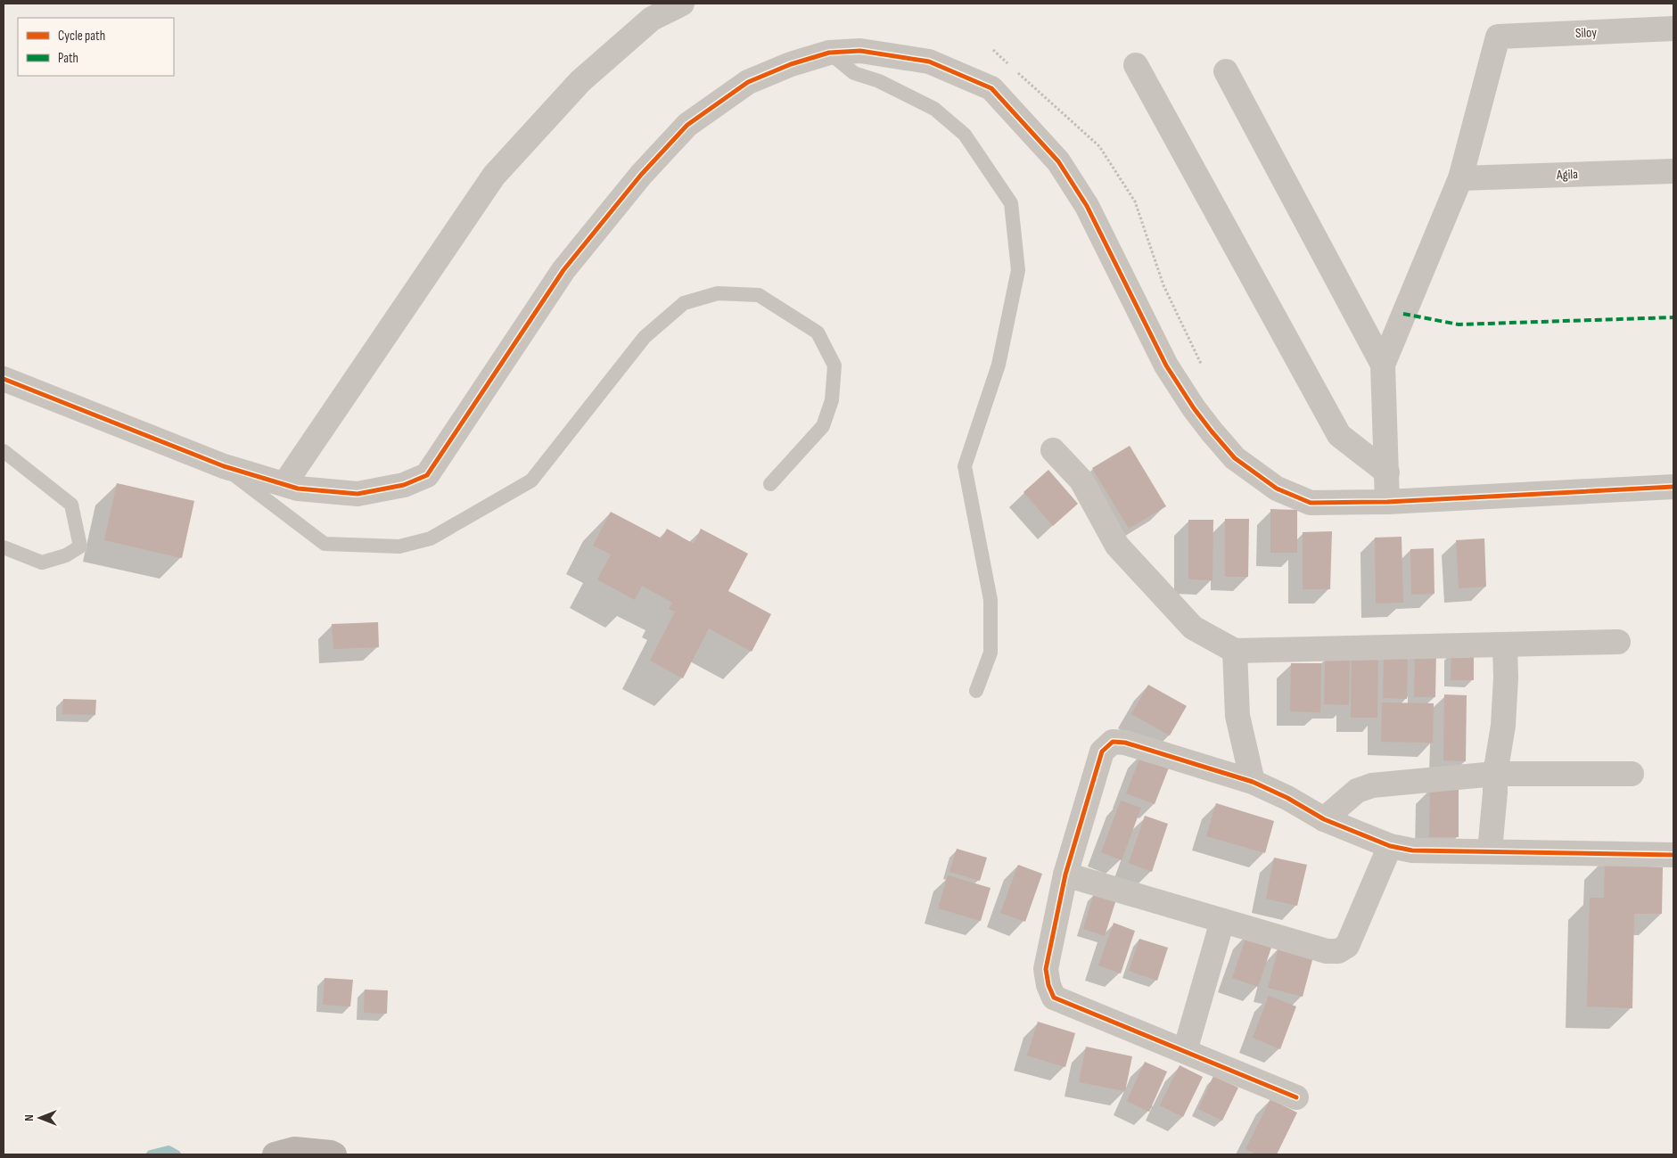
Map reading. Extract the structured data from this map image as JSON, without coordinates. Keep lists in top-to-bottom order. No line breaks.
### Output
{"streets":{"street":["Siloy","Agila"]},"crossings":[["Siloy","Agila"]],"legend":["Cycle path","Path"],"north":"left"}
